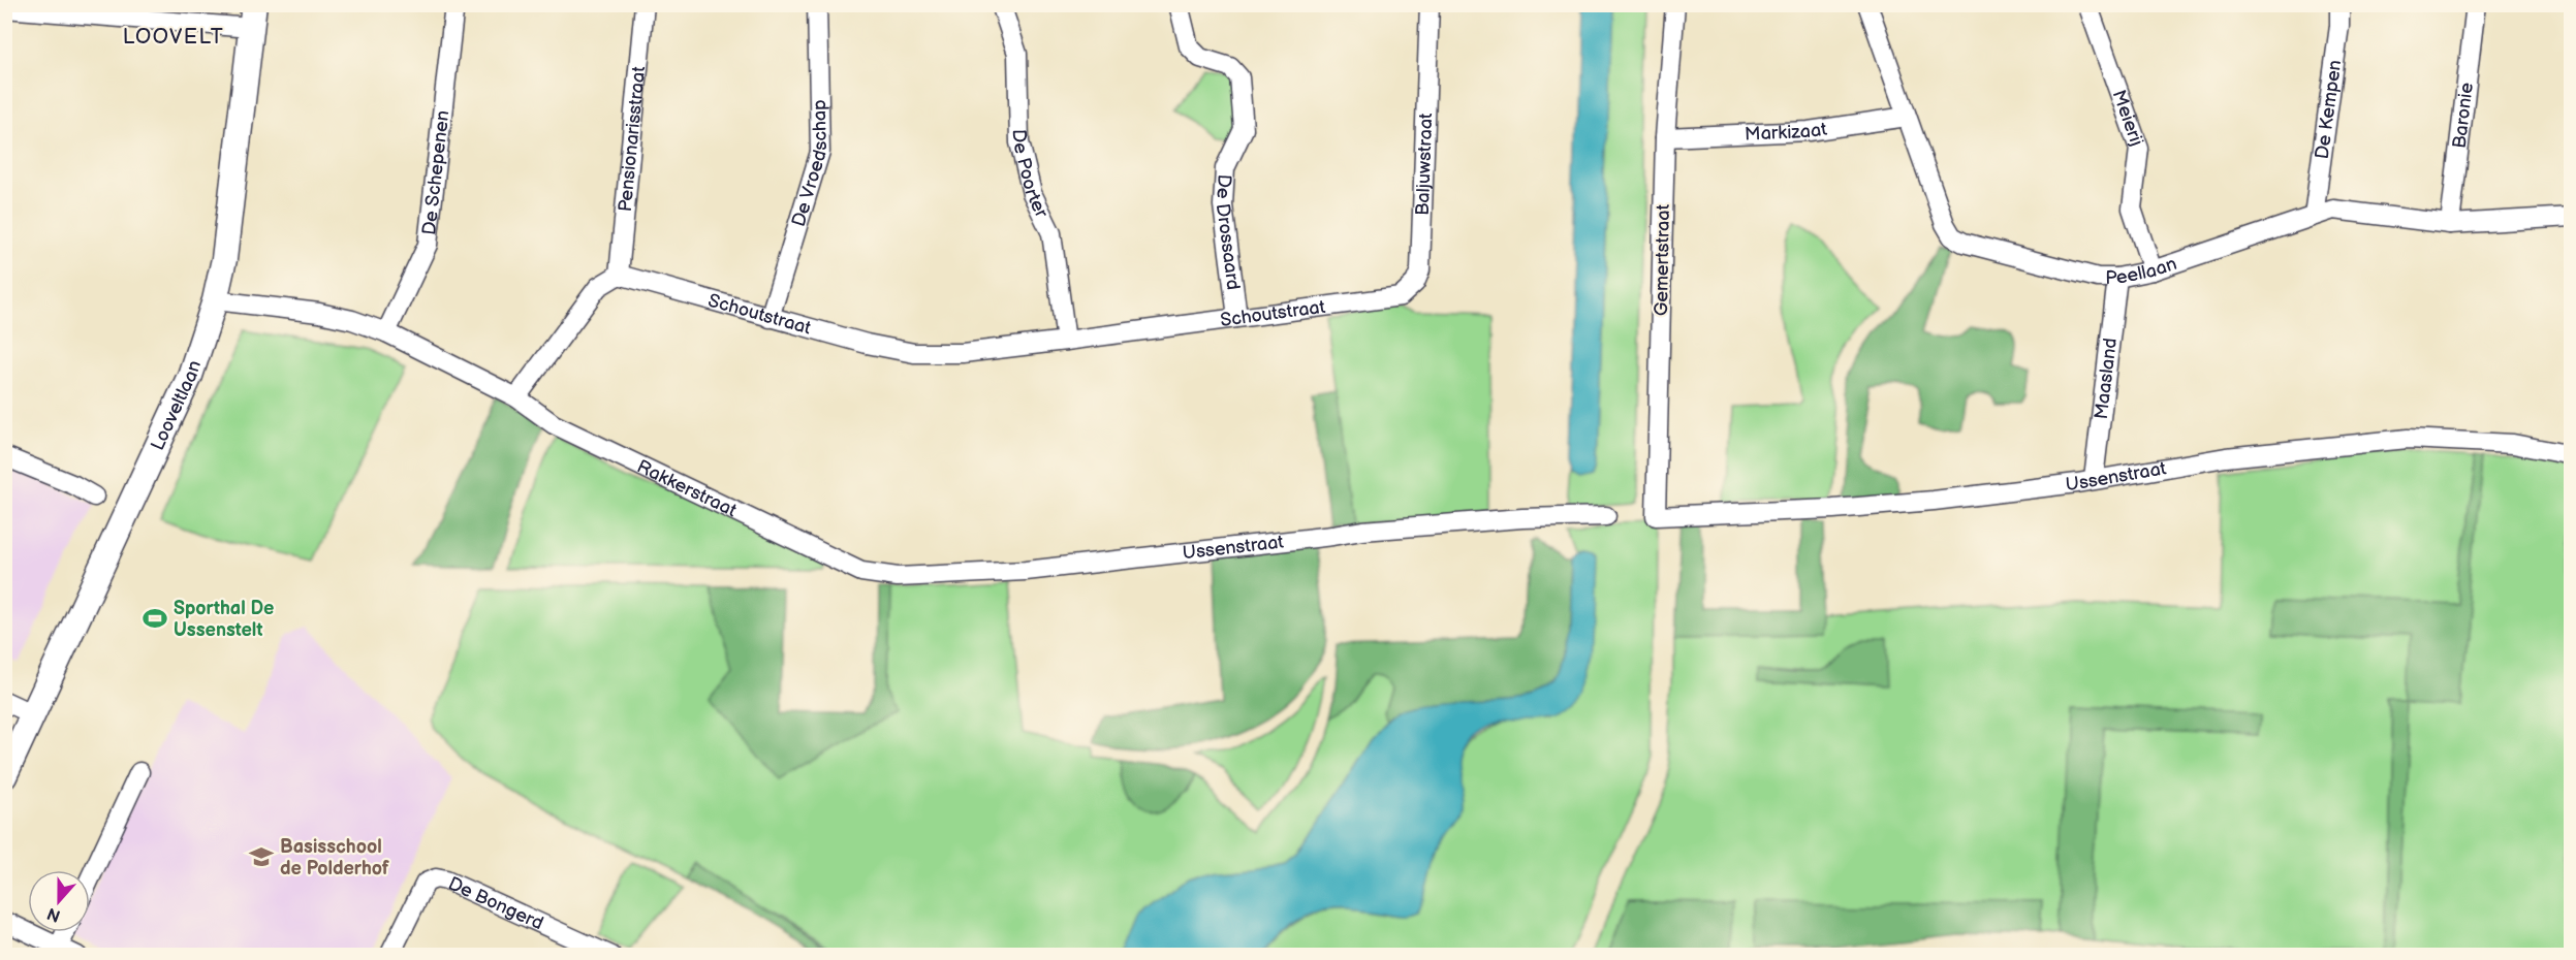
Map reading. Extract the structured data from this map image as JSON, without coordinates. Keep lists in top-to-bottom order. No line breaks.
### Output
{"streets":{"street":["De Kempen","Baronie","Meierij","Markizaat","Pensionarisstraat","De Vroedschap","Baljuwstraat","De Schepenen","De Poorter","De Drossaard","Gemertstraat","Peellaan","Schoutstraat","Maasland","Looveltlaan","Ussenstraat","Rakkerstraat","De Bongerd"]},"crossings":[["De Kempen","Peellaan"],["Baronie","Peellaan"],["Meierij","Peellaan"],["Markizaat","Gemertstraat"],["Markizaat","Peellaan"],["Pensionarisstraat","Schoutstraat"],["De Vroedschap","Schoutstraat"],["Baljuwstraat","Schoutstraat"],["De Poorter","Schoutstraat"],["De Drossaard","Schoutstraat"],["Gemertstraat","Ussenstraat"],["Peellaan","Maasland"],["Maasland","Ussenstraat"],["Ussenstraat","Rakkerstraat"]],"districts":["LOOVELT"],"places":{"sports":["Sporthal De Ussenstelt"],"school or university":["Basisschool de Polderhof"]},"north":"bottom"}
